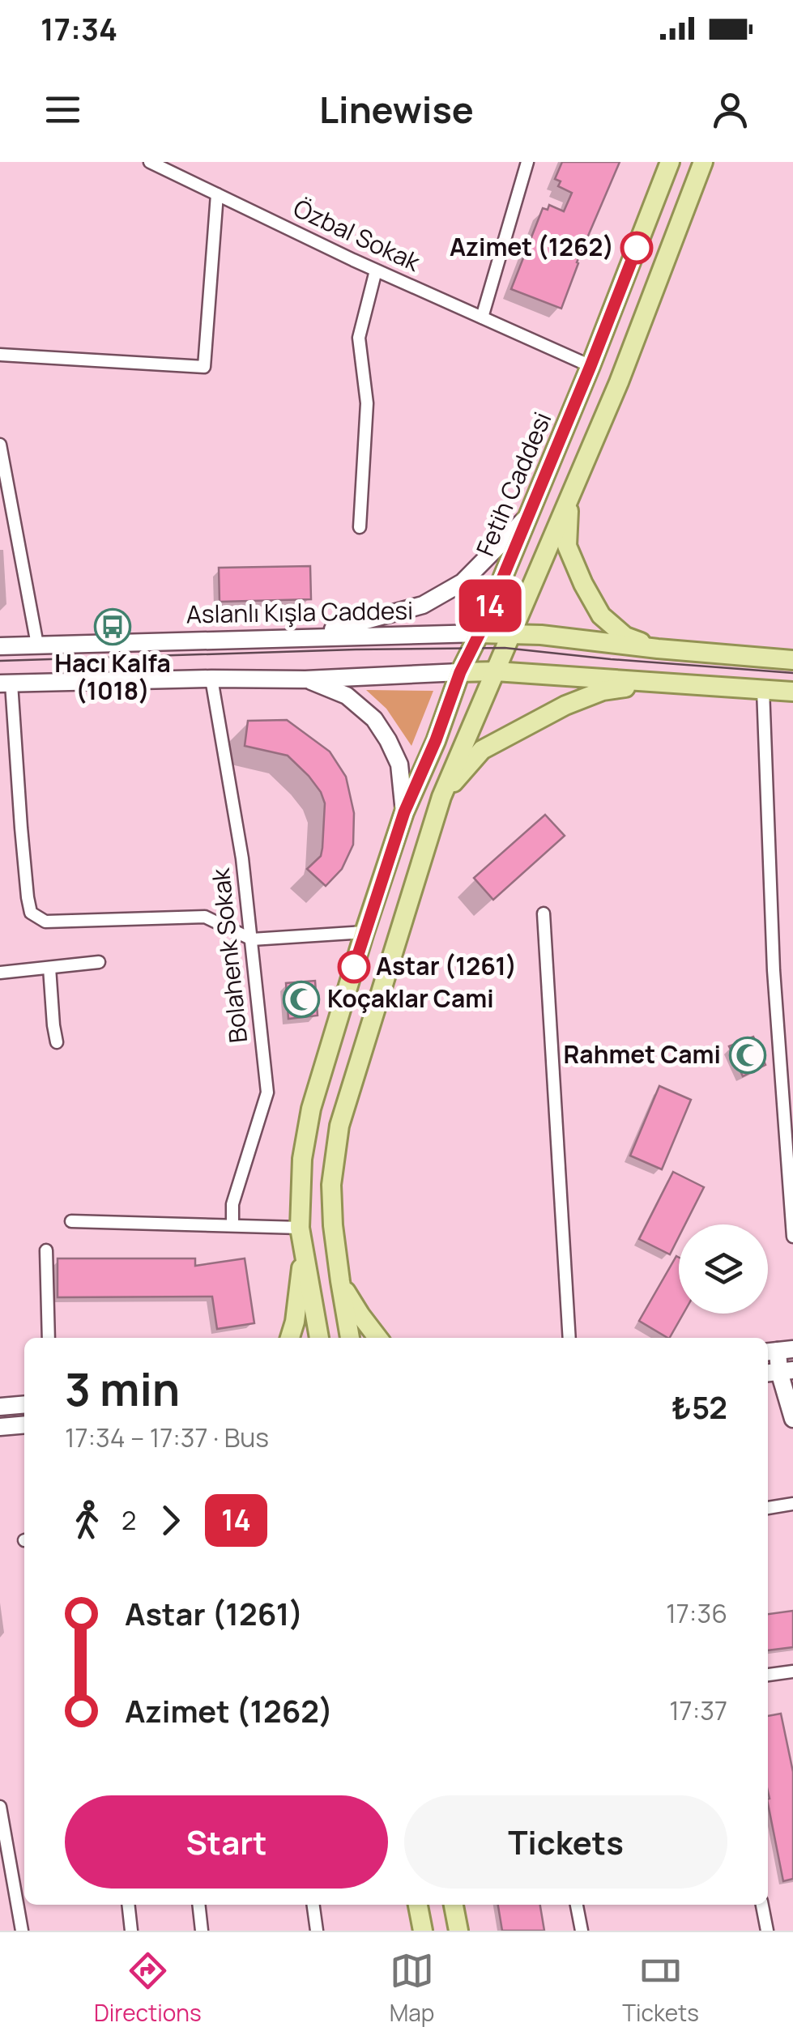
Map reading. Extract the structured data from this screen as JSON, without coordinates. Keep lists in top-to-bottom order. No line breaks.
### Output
{"streets":{"main road":["Fetih Caddesi","Aslanlı Kışla Caddesi"],"street":["Özbal Sokak","Bolahenk Sokak"]},"crossings":[["Özbal Sokak","Fetih Caddesi"],["Fetih Caddesi","Aslanlı Kışla Caddesi"]],"places":{"other":["Azimet (1262)","Astar (1261)"],"bus stop":["Hacı Kalfa (1018)"],"mosque":["Koçaklar Cami","Rahmet Cami"]},"lines":["bus line 14"],"page":{"status":"17:34","header":"Linewise","on_map":"14","heading":["3 min","17:34 – 17:37 · Bus","₺52"],"legs":["2","14"],"list":[{"name":"Astar (1261)","value":"17:36"},{"name":"Azimet (1262)","value":"17:37"}],"buttons":["Start","Tickets"],"tabs":["Directions","Map","Tickets"]}}
